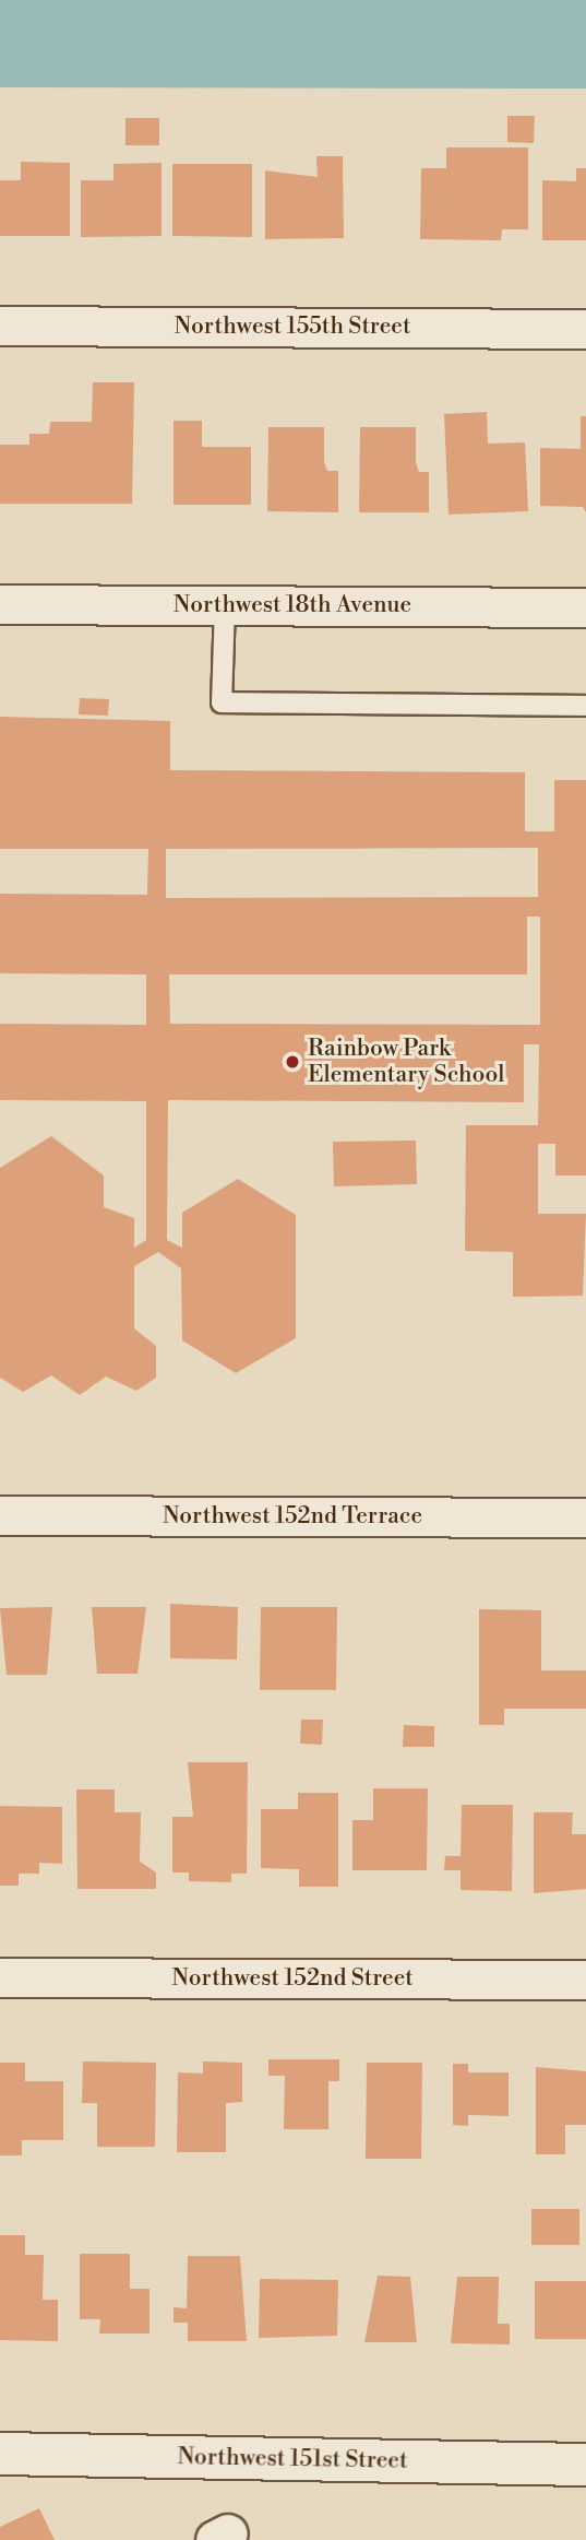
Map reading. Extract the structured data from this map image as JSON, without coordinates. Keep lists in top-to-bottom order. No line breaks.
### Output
{"streets":{"street":["Northwest 155th Street","Northwest 18th Avenue","Northwest 152nd Terrace","Northwest 152nd Street","Northwest 151st Street"]},"places":["Rainbow Park Elementary School"]}
